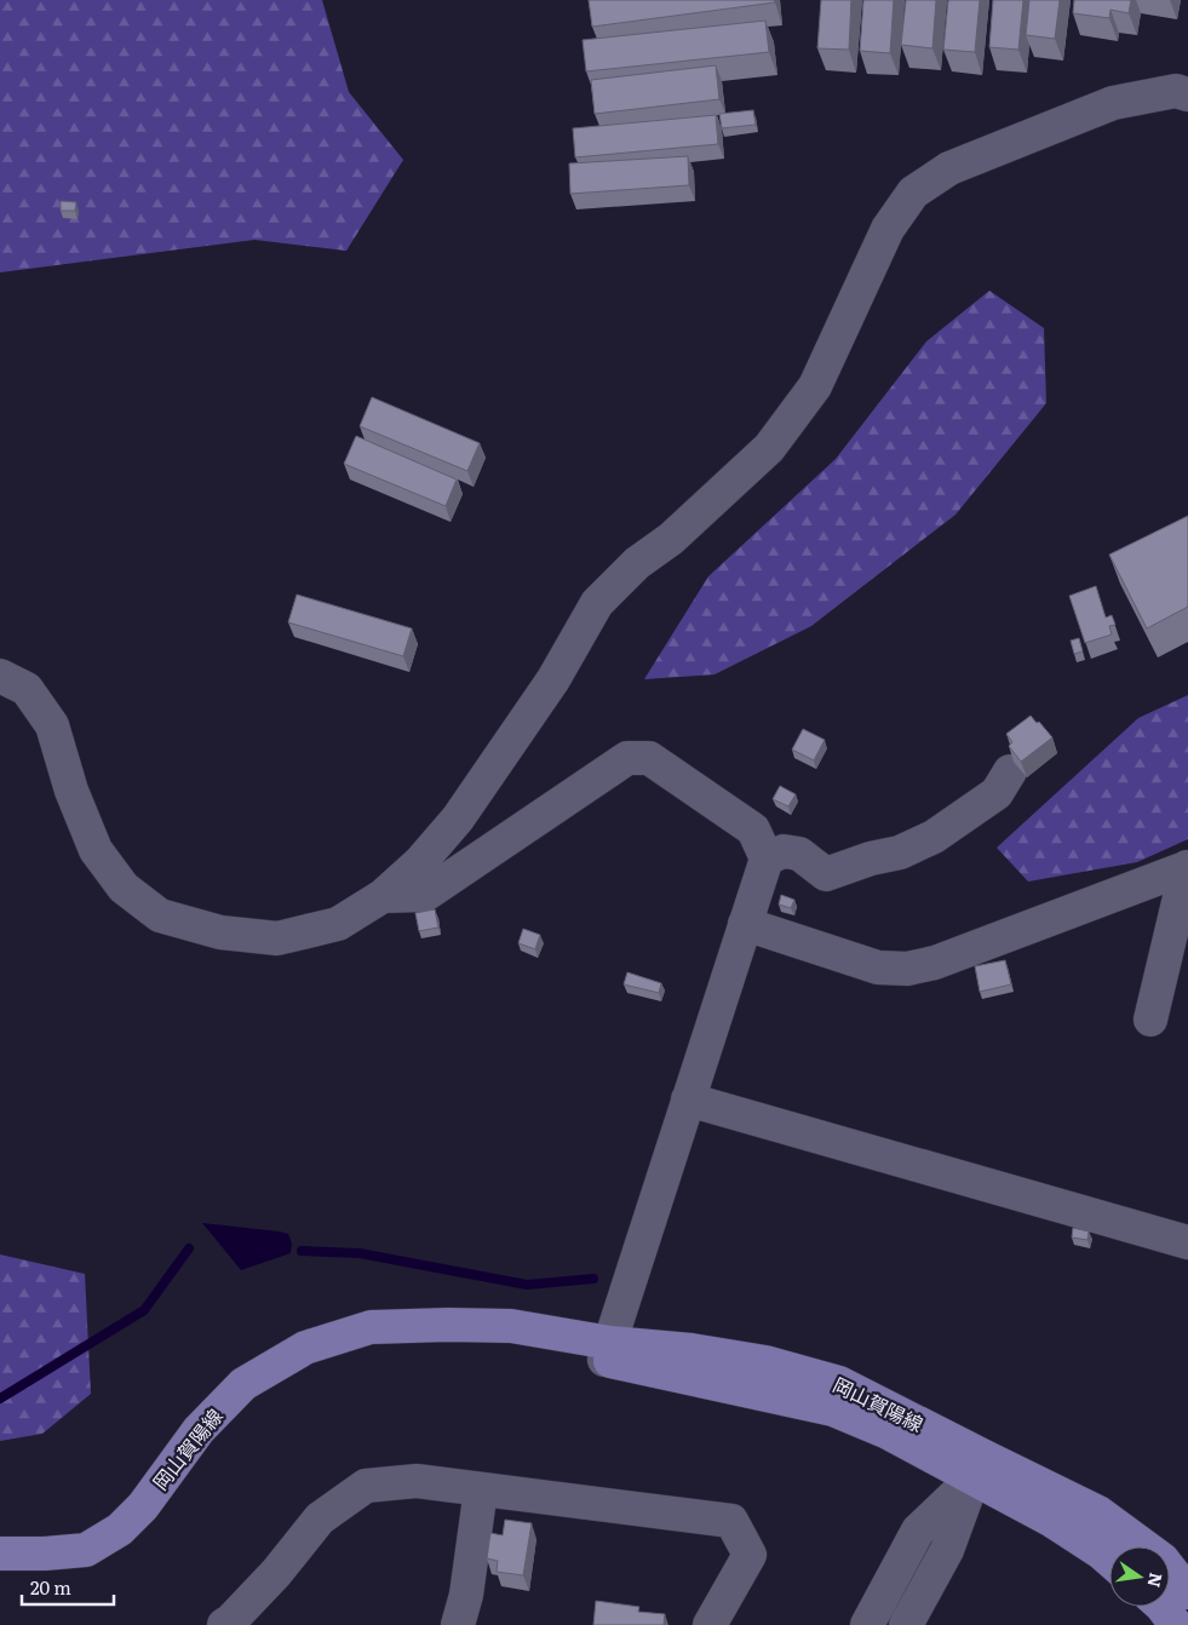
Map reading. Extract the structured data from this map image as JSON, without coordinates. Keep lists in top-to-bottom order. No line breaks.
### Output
{"streets":{"main road":["岡山賀陽線"]},"scale_bar":"20 m","north":"right"}
